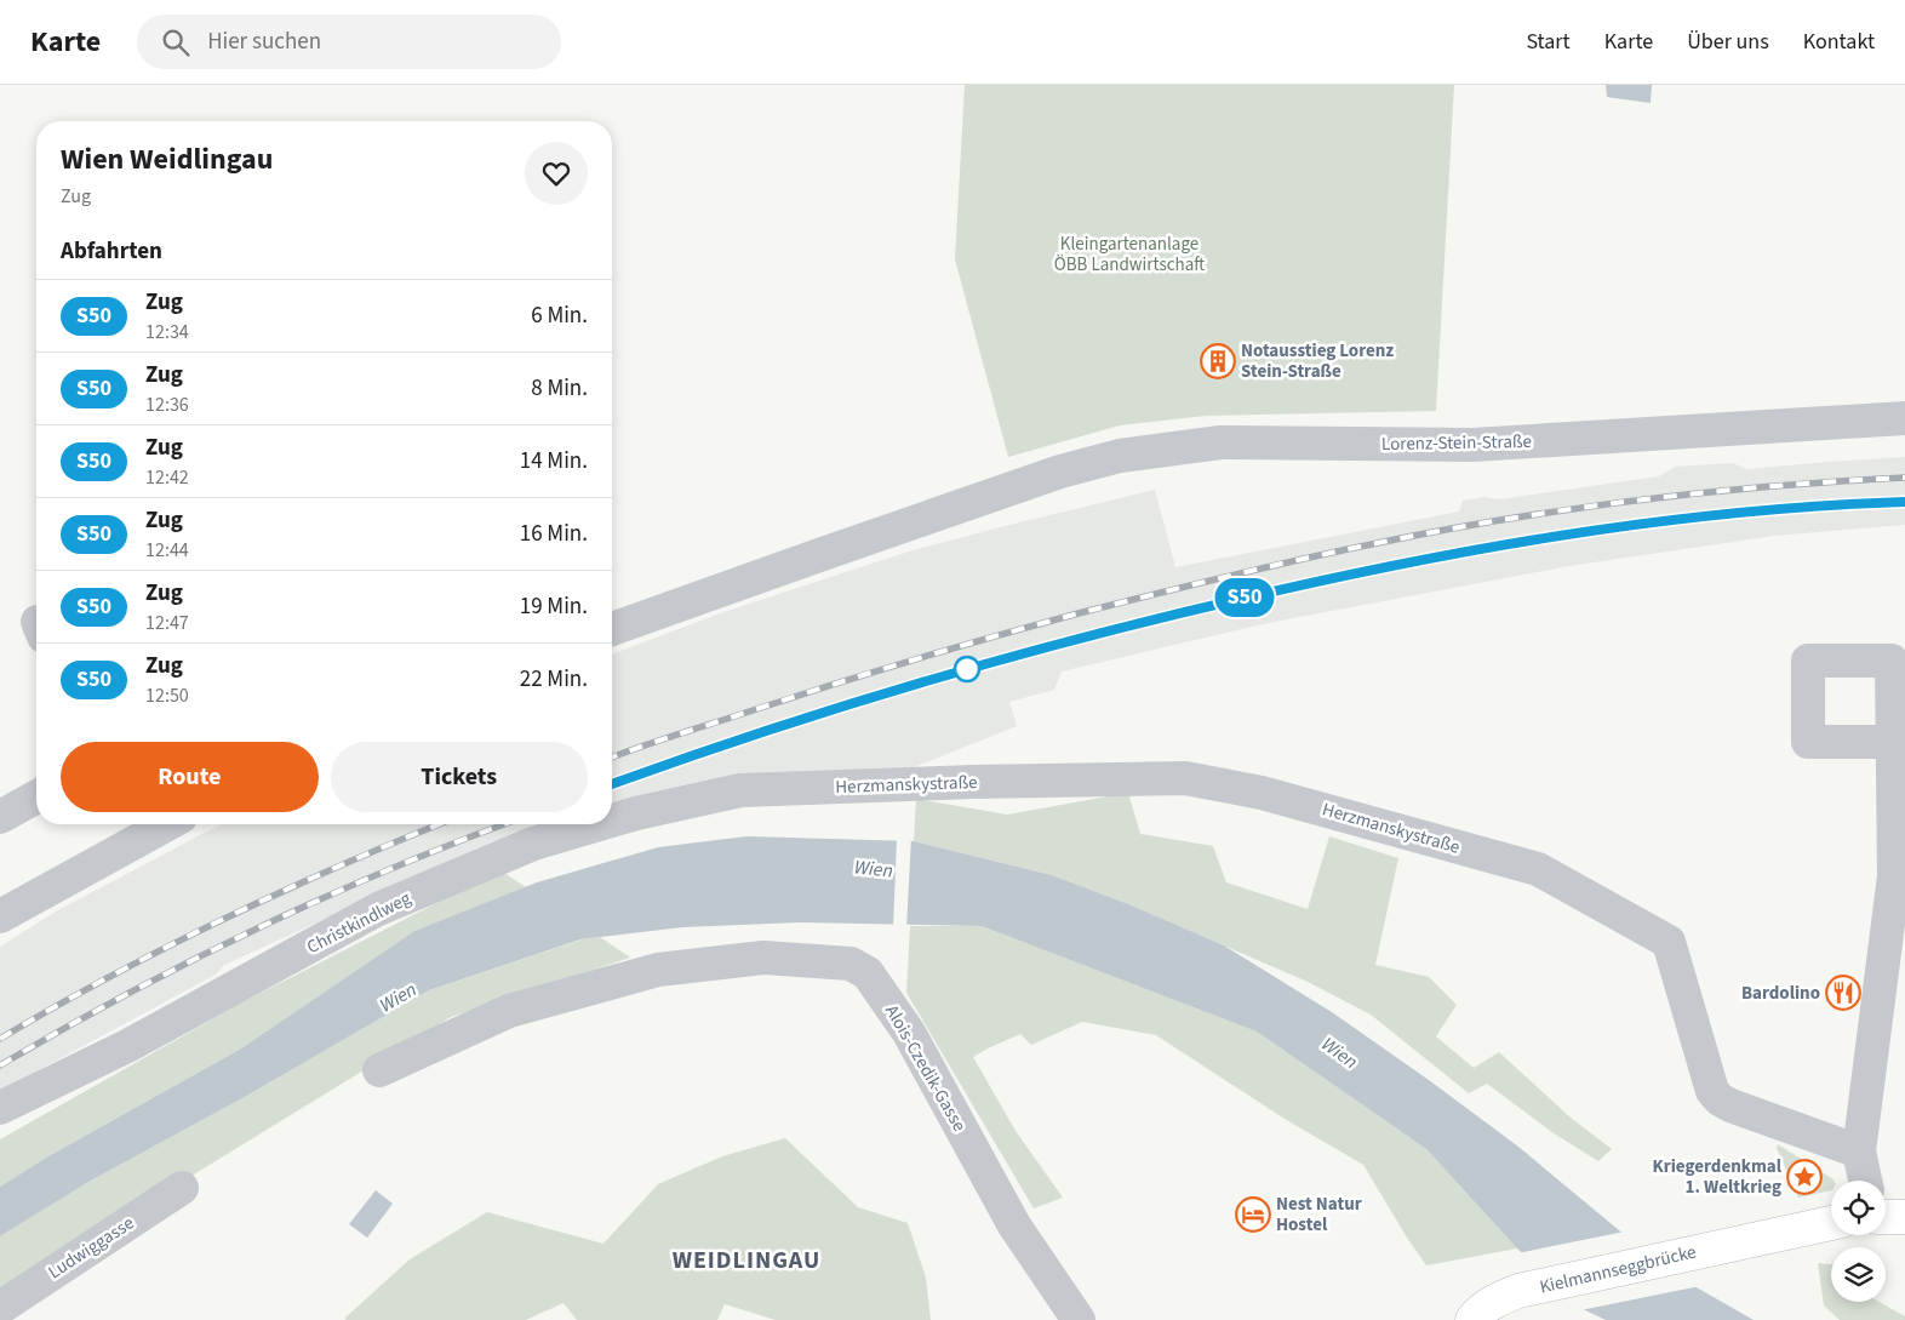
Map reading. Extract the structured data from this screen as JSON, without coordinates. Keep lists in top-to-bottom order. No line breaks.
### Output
{"streets":{"main road":["Kielmannseggbrücke"],"street":["Lorenz-Stein-Straße","Herzmanskystraße","Christkindlweg","Alois-Czedik-Gasse","Ludwiggasse"]},"crossings":[["Herzmanskystraße","Christkindlweg"]],"districts":["WEIDLINGAU"],"water":["Wien"],"parks":["Kleingartenanlage ÖBB Landwirtschaft"],"places":{"building":["Notausstieg Lorenz Stein-Straße"],"restaurant":["Bardolino"],"place":["Kriegerdenkmal 1. Weltkrieg"],"hotel":["Nest Natur Hostel"]},"page":{"header":"Karte","search":"Hier suchen","nav":["Start","Karte","Über uns","Kontakt"],"on_map":"S50","heading":[["Wien Weidlingau","Zug"],"Abfahrten"],"list":[{"mark":"S50","name":"Zug","note":"12:34","value":"6 Min."},{"mark":"S50","name":"Zug","note":"12:36","value":"8 Min."},{"mark":"S50","name":"Zug","note":"12:42","value":"14 Min."},{"mark":"S50","name":"Zug","note":"12:44","value":"16 Min."},{"mark":"S50","name":"Zug","note":"12:47","value":"19 Min."},{"mark":"S50","name":"Zug","note":"12:50","value":"22 Min."}],"buttons":["Route","Tickets"]}}
